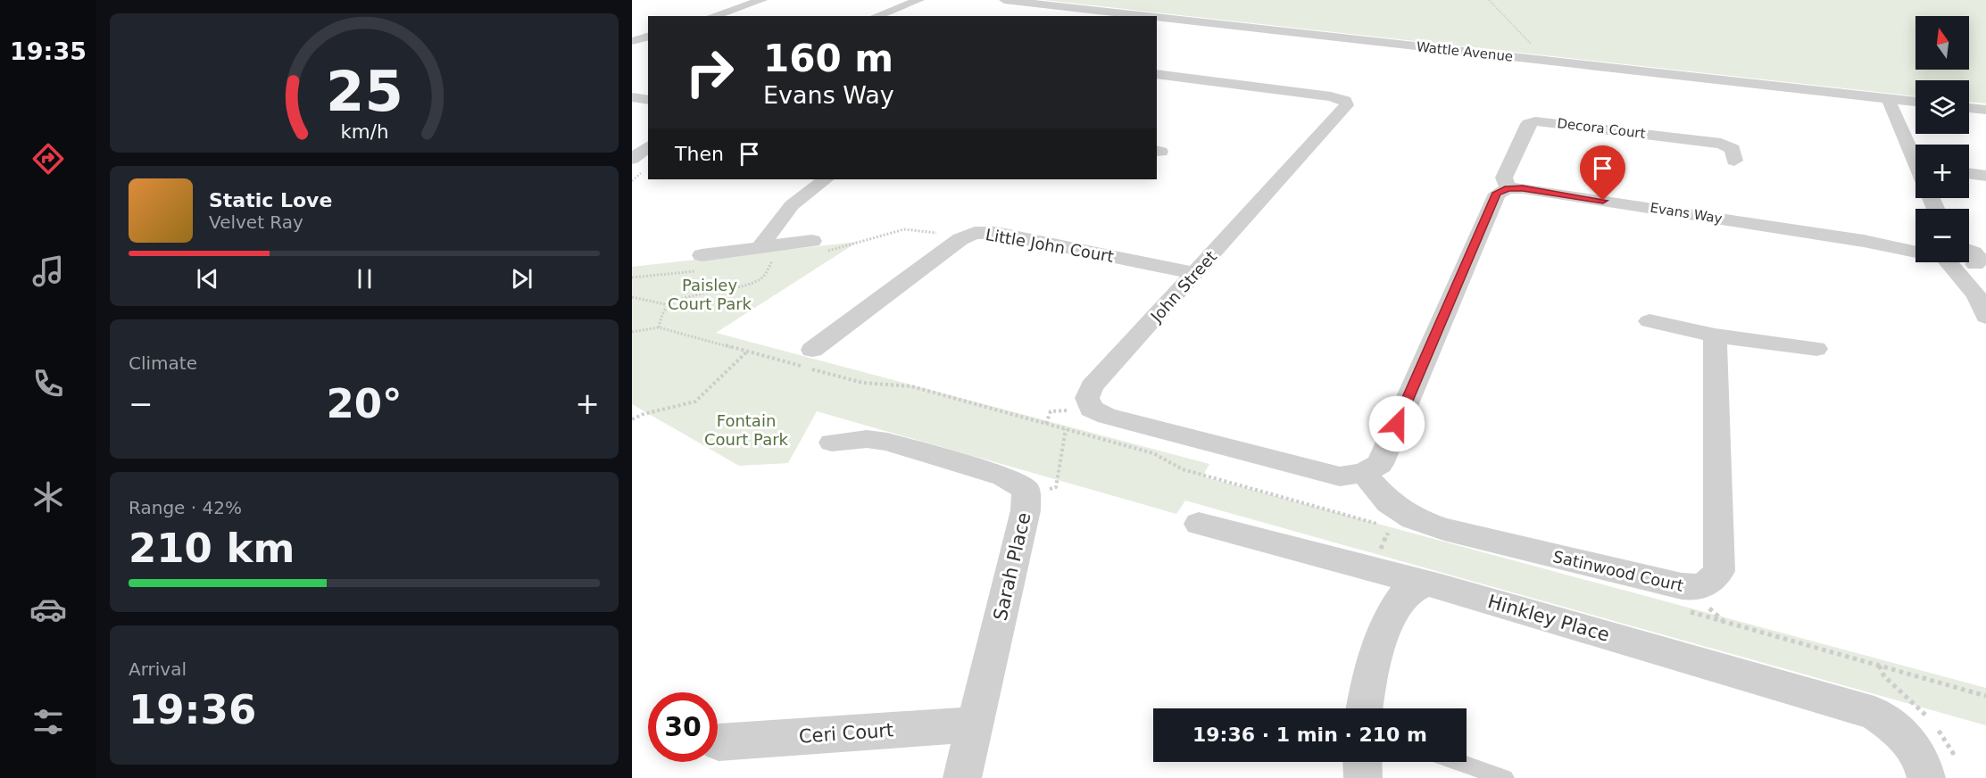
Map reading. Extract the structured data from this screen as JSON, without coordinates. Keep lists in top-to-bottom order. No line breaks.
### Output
{"streets":{"street":["Wattle Avenue","Decora Court","Evans Way","Little John Court","John Street","Sarah Place","Satinwood Court","Hinkley Place","Ceri Court"]},"crossings":[["Decora Court","Evans Way"],["Little John Court","John Street"],["Sarah Place","Ceri Court"]],"parks":["Paisley Court Park","Fontain Court Park"],"north":"top","page":{"tabs":"19:35","map_buttons":["+","−"],"turn":["160 m","Evans Way"],"then":"Then","song":["Static Love","Velvet Ray"],"tile":["Climate",["Range · 42%","210 km"],["Arrival","19:36"]],"heat":["−","20°","+"],"limit":"30","trip":"19:36 · 1 min · 210 m","gauge":["25","km/h"]}}
